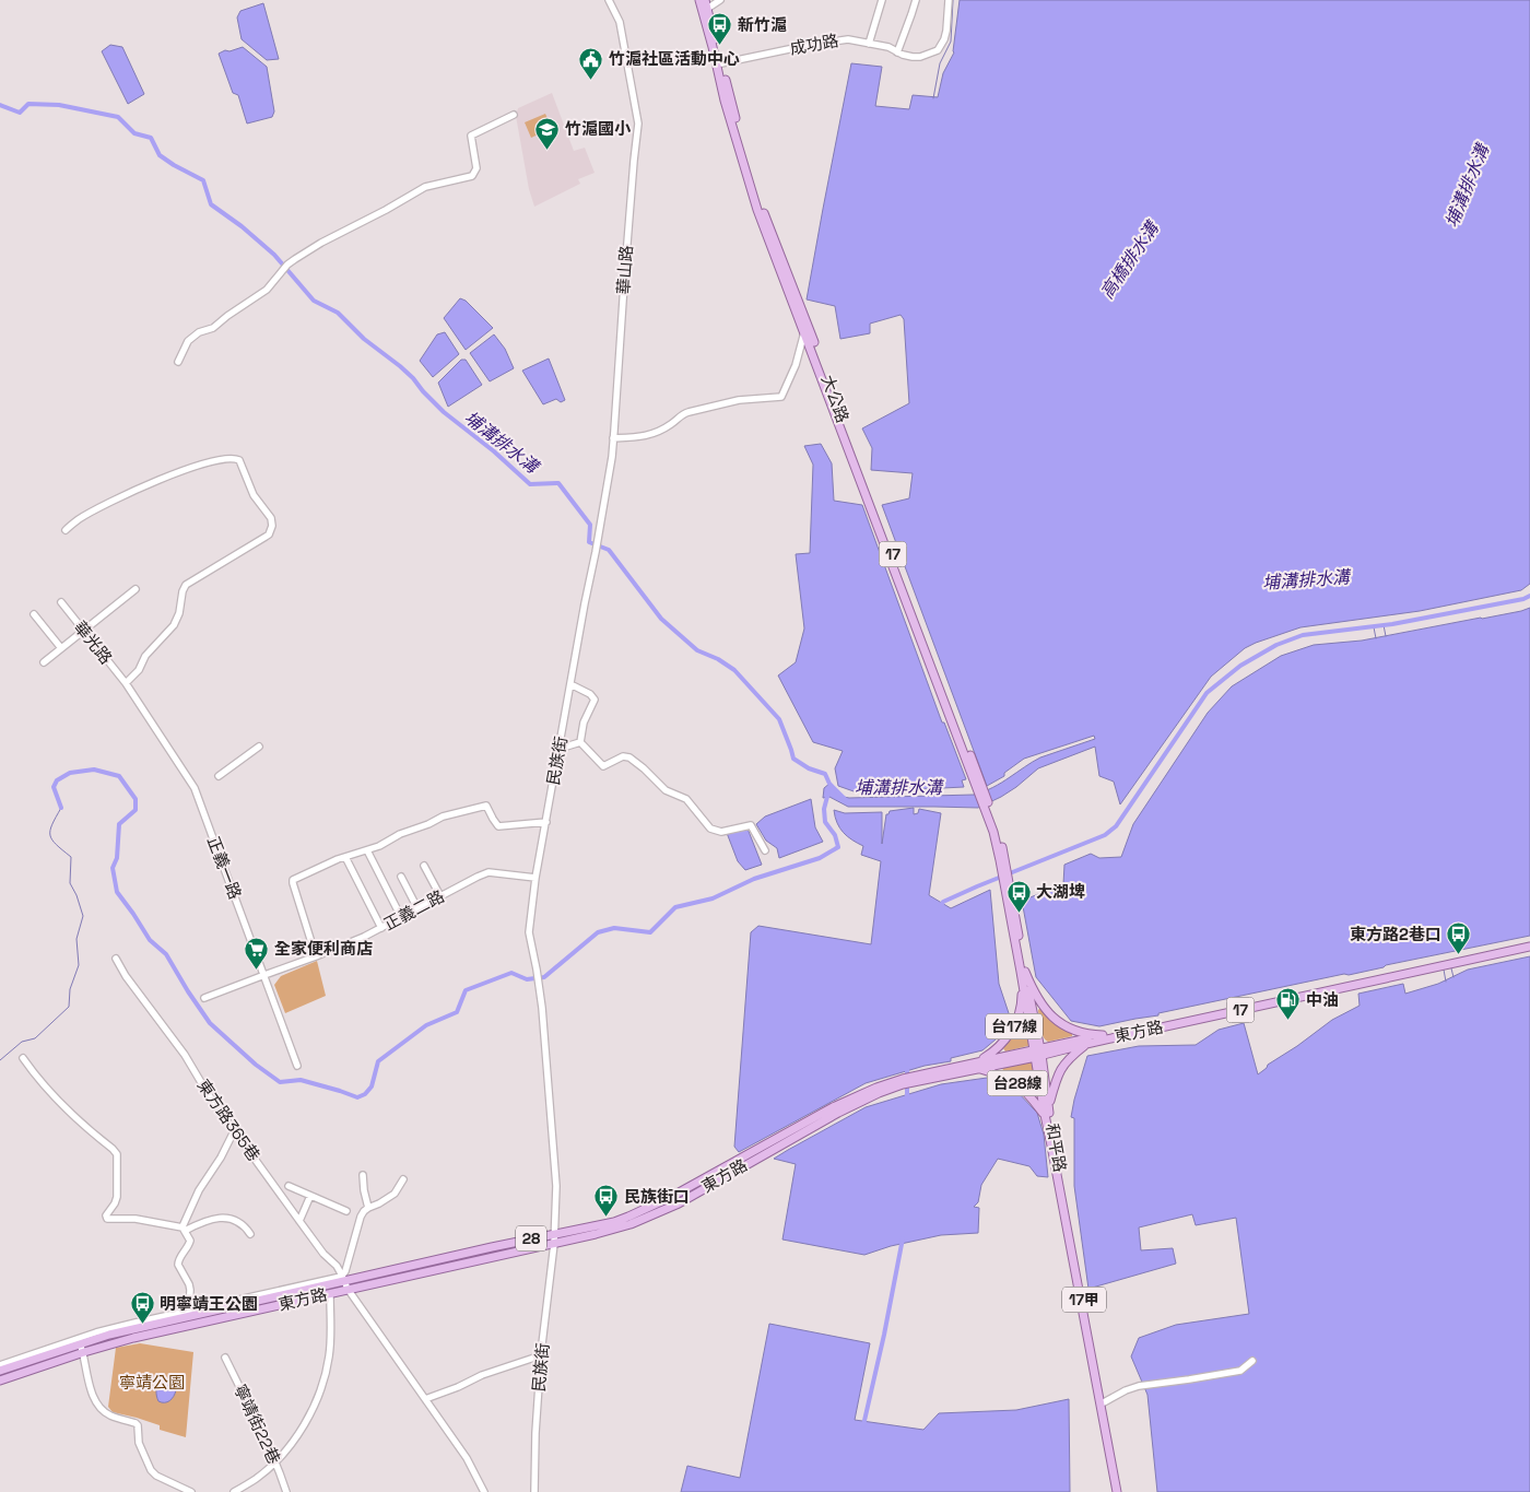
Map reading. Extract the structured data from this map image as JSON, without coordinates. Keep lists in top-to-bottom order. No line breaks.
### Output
{"streets":{"main road":["大公路","17","台17線","東方路","台28線","和平路","28","17甲"],"street":["成功路","華山路","華光路","民族街","正義一路","正義二路","東方路365巷","寧靖街22巷"]},"crossings":[["成功路","大公路"],["華山路","民族街"],["大公路","和平路"],["17","東方路"],["華光路","正義一路"],["民族街","正義二路"],["民族街","東方路"],["正義一路","正義二路"],["台17線","東方路"],["台17線","台28線"],["台17線","和平路"],["東方路","台28線"],["東方路","東方路365巷"],["東方路","和平路"],["台28線","和平路"]],"water":["埔溝排水溝","高橋排水溝"],"parks":["寧靖公園"],"places":{"bus stop":["新竹滬","大湖埤","東方路2巷口","民族街口","明寧靖王公園"],"public building":["竹滬社區活動中心"],"school or university":["竹滬國小"],"supermarket":["全家便利商店"],"fuel station":["中油"]}}
